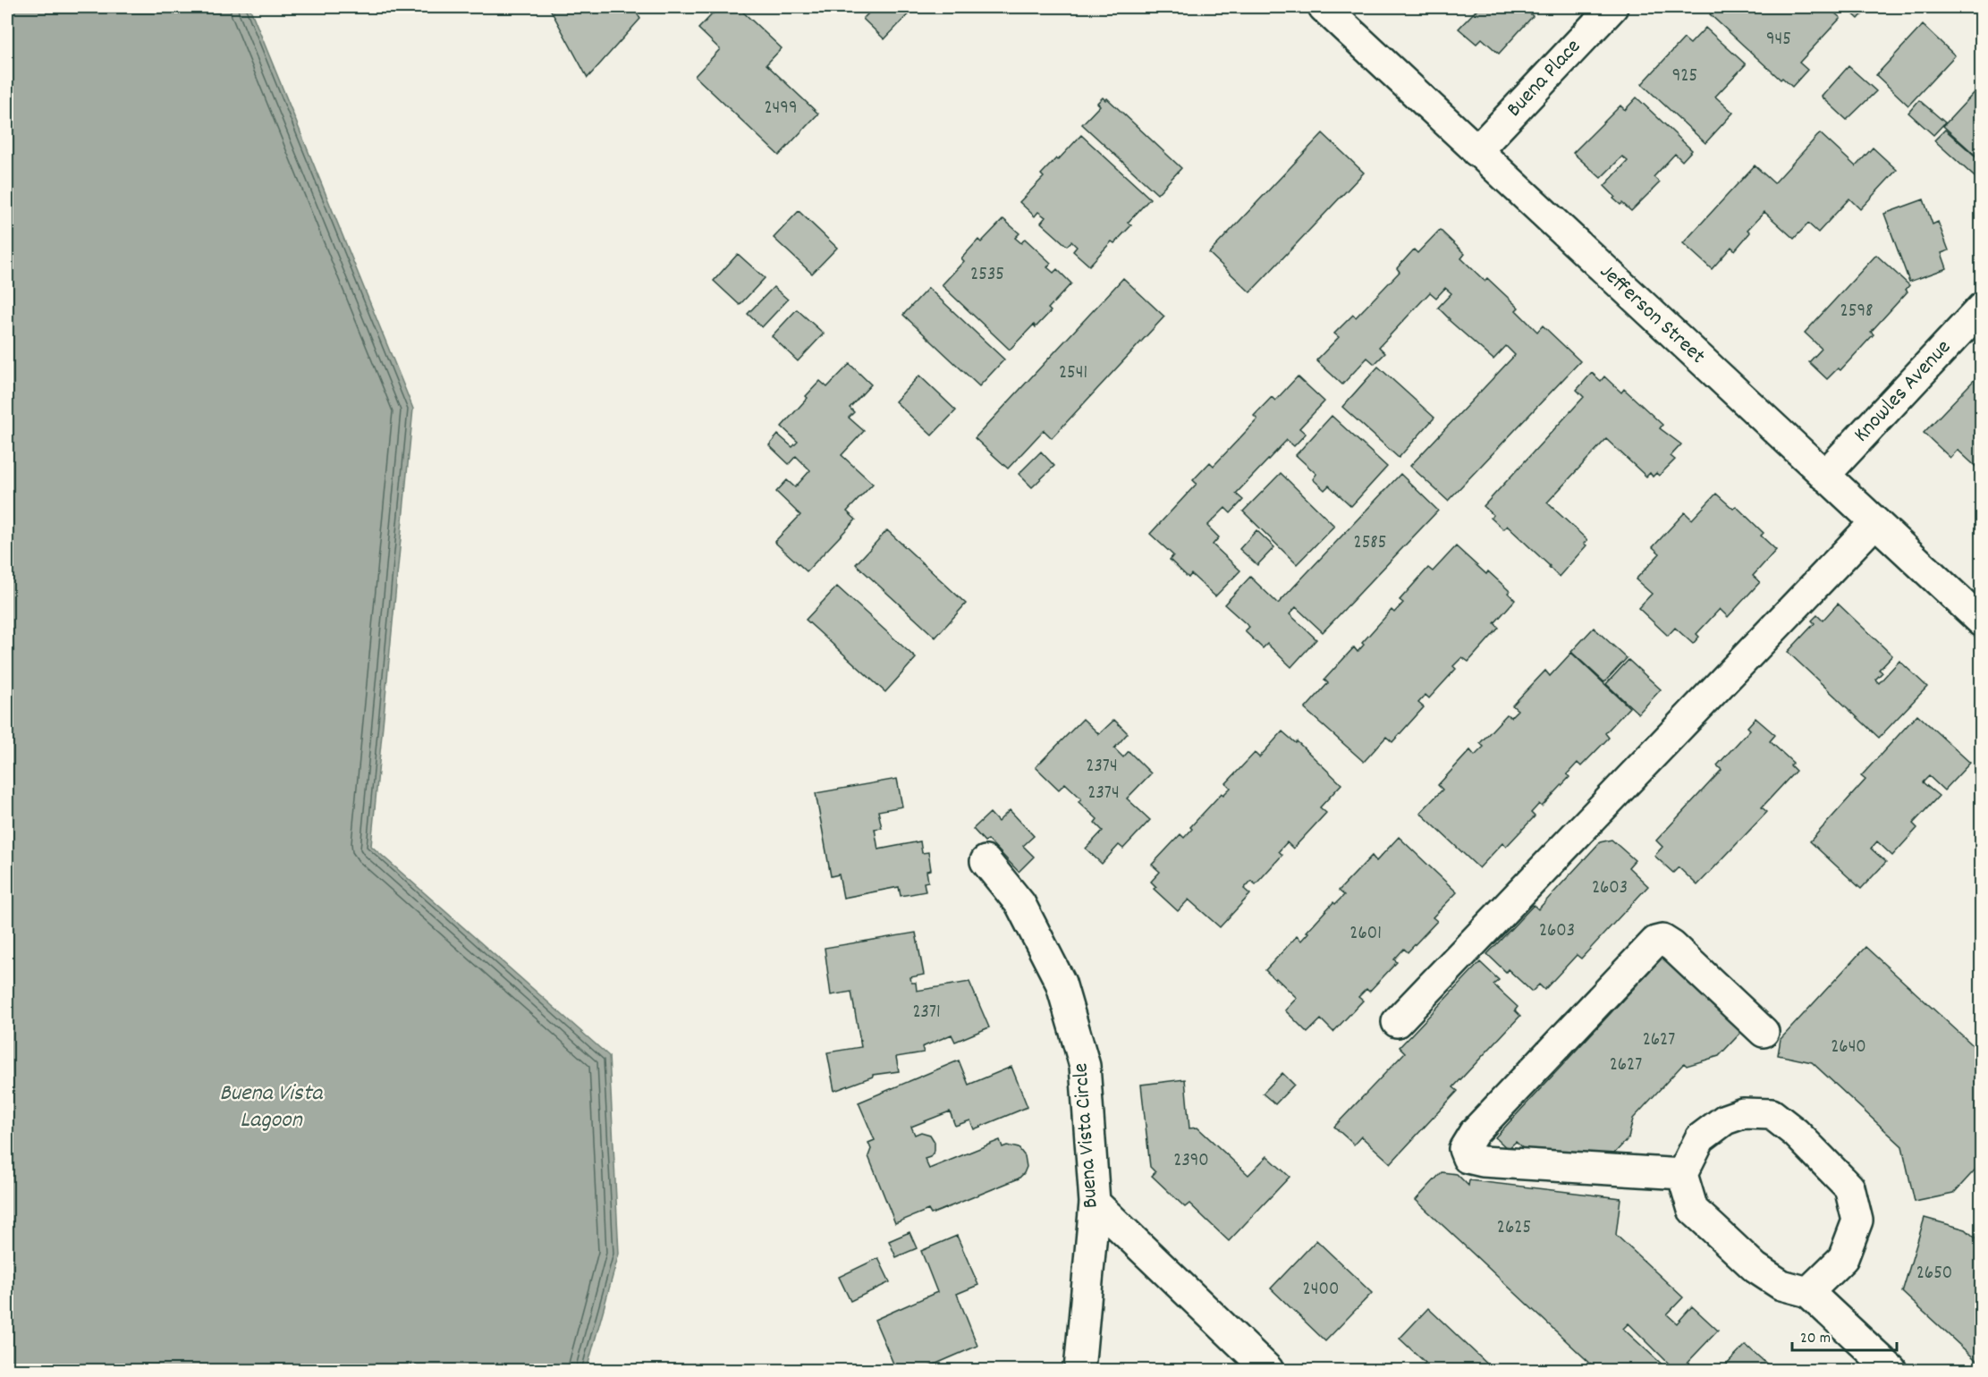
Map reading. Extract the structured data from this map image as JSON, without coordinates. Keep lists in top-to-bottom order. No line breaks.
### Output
{"streets":{"street":["Buena Place","Jefferson Street","Knowles Avenue","Buena Vista Circle"]},"crossings":[["Buena Place","Jefferson Street"],["Jefferson Street","Knowles Avenue"]],"water":["Buena Vista Lagoon"],"house_numbers":["945","925","2499","2535","2598","2541","2585","2374","2374","2603","2603","2601","2371","2627","2640","2627","2390","2625","2650","2400"],"scale_bar":"20 m"}
